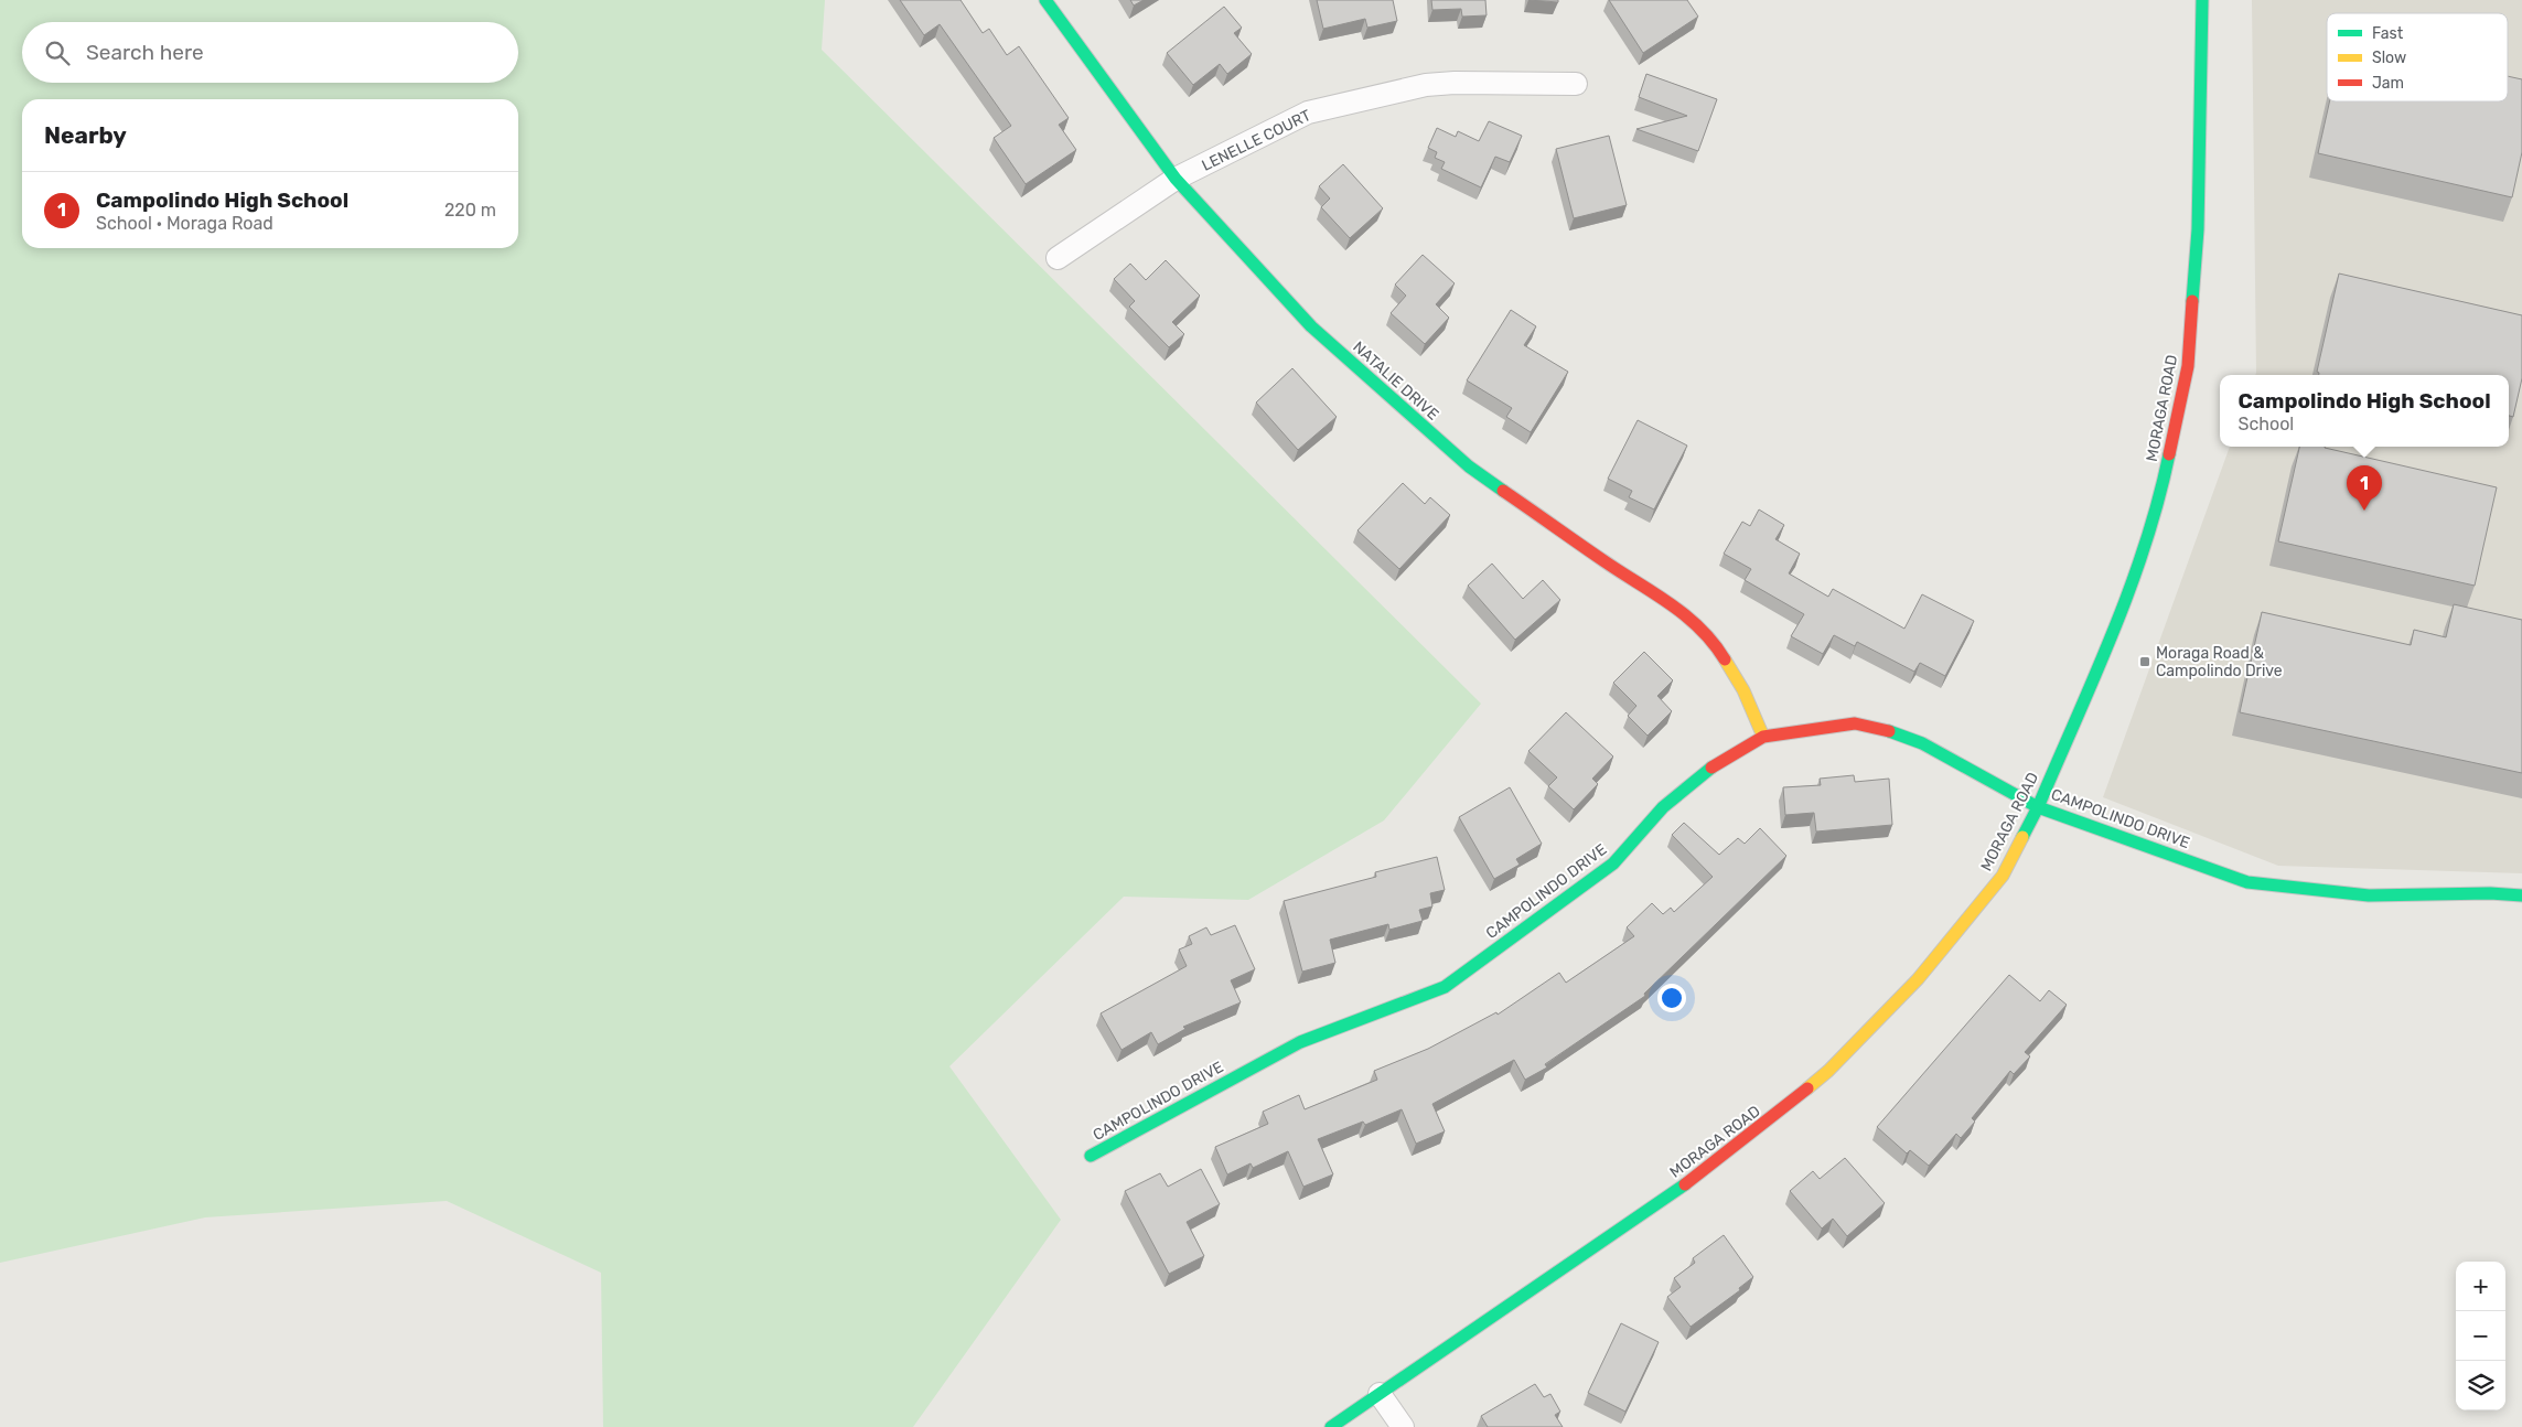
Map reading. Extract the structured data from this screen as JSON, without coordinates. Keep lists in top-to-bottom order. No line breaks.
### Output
{"streets":{"street":["LENELLE COURT","NATALIE DRIVE","MORAGA ROAD","CAMPOLINDO DRIVE"]},"crossings":[["LENELLE COURT","NATALIE DRIVE"],["NATALIE DRIVE","CAMPOLINDO DRIVE"],["MORAGA ROAD","CAMPOLINDO DRIVE"]],"places":{"transit":["Moraga Road & Campolindo Drive"]},"legend":["Fast","Slow","Jam"],"page":{"search":"Search here","heading":"Nearby","list":[{"mark":"1","name":"Campolindo High School","note":"School · Moraga Road","value":"220 m"}],"popup":["Campolindo High School","School"],"pins":"1","map_buttons":["+","−"]}}
